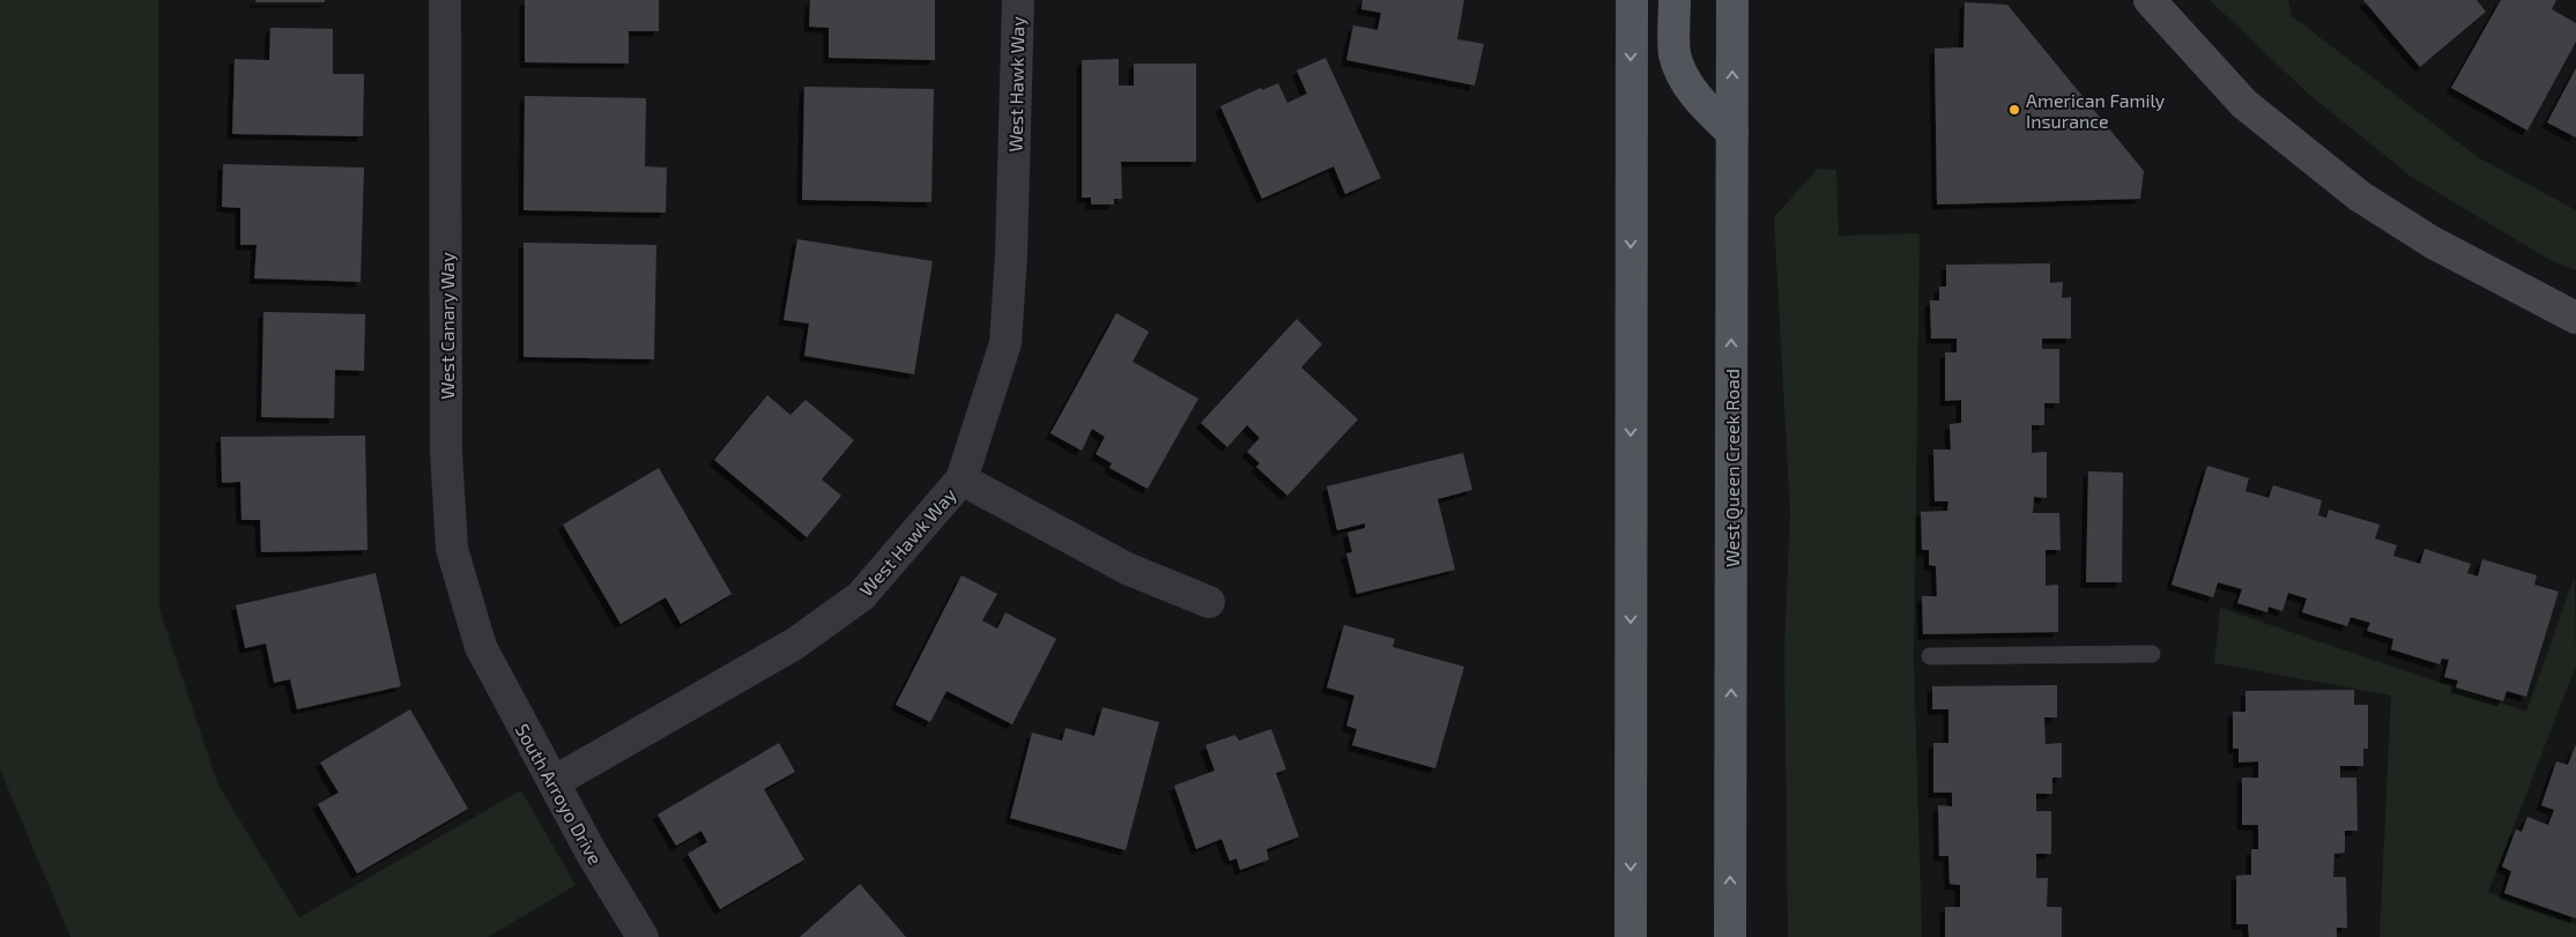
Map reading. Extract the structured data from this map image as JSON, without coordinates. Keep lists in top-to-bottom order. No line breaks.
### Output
{"streets":{"main road":["West Queen Creek Road"],"street":["West Hawk Way","West Canary Way","South Arroyo Drive"]},"crossings":[["West Hawk Way","South Arroyo Drive"],["West Canary Way","South Arroyo Drive"]],"places":["American Family Insurance"]}
